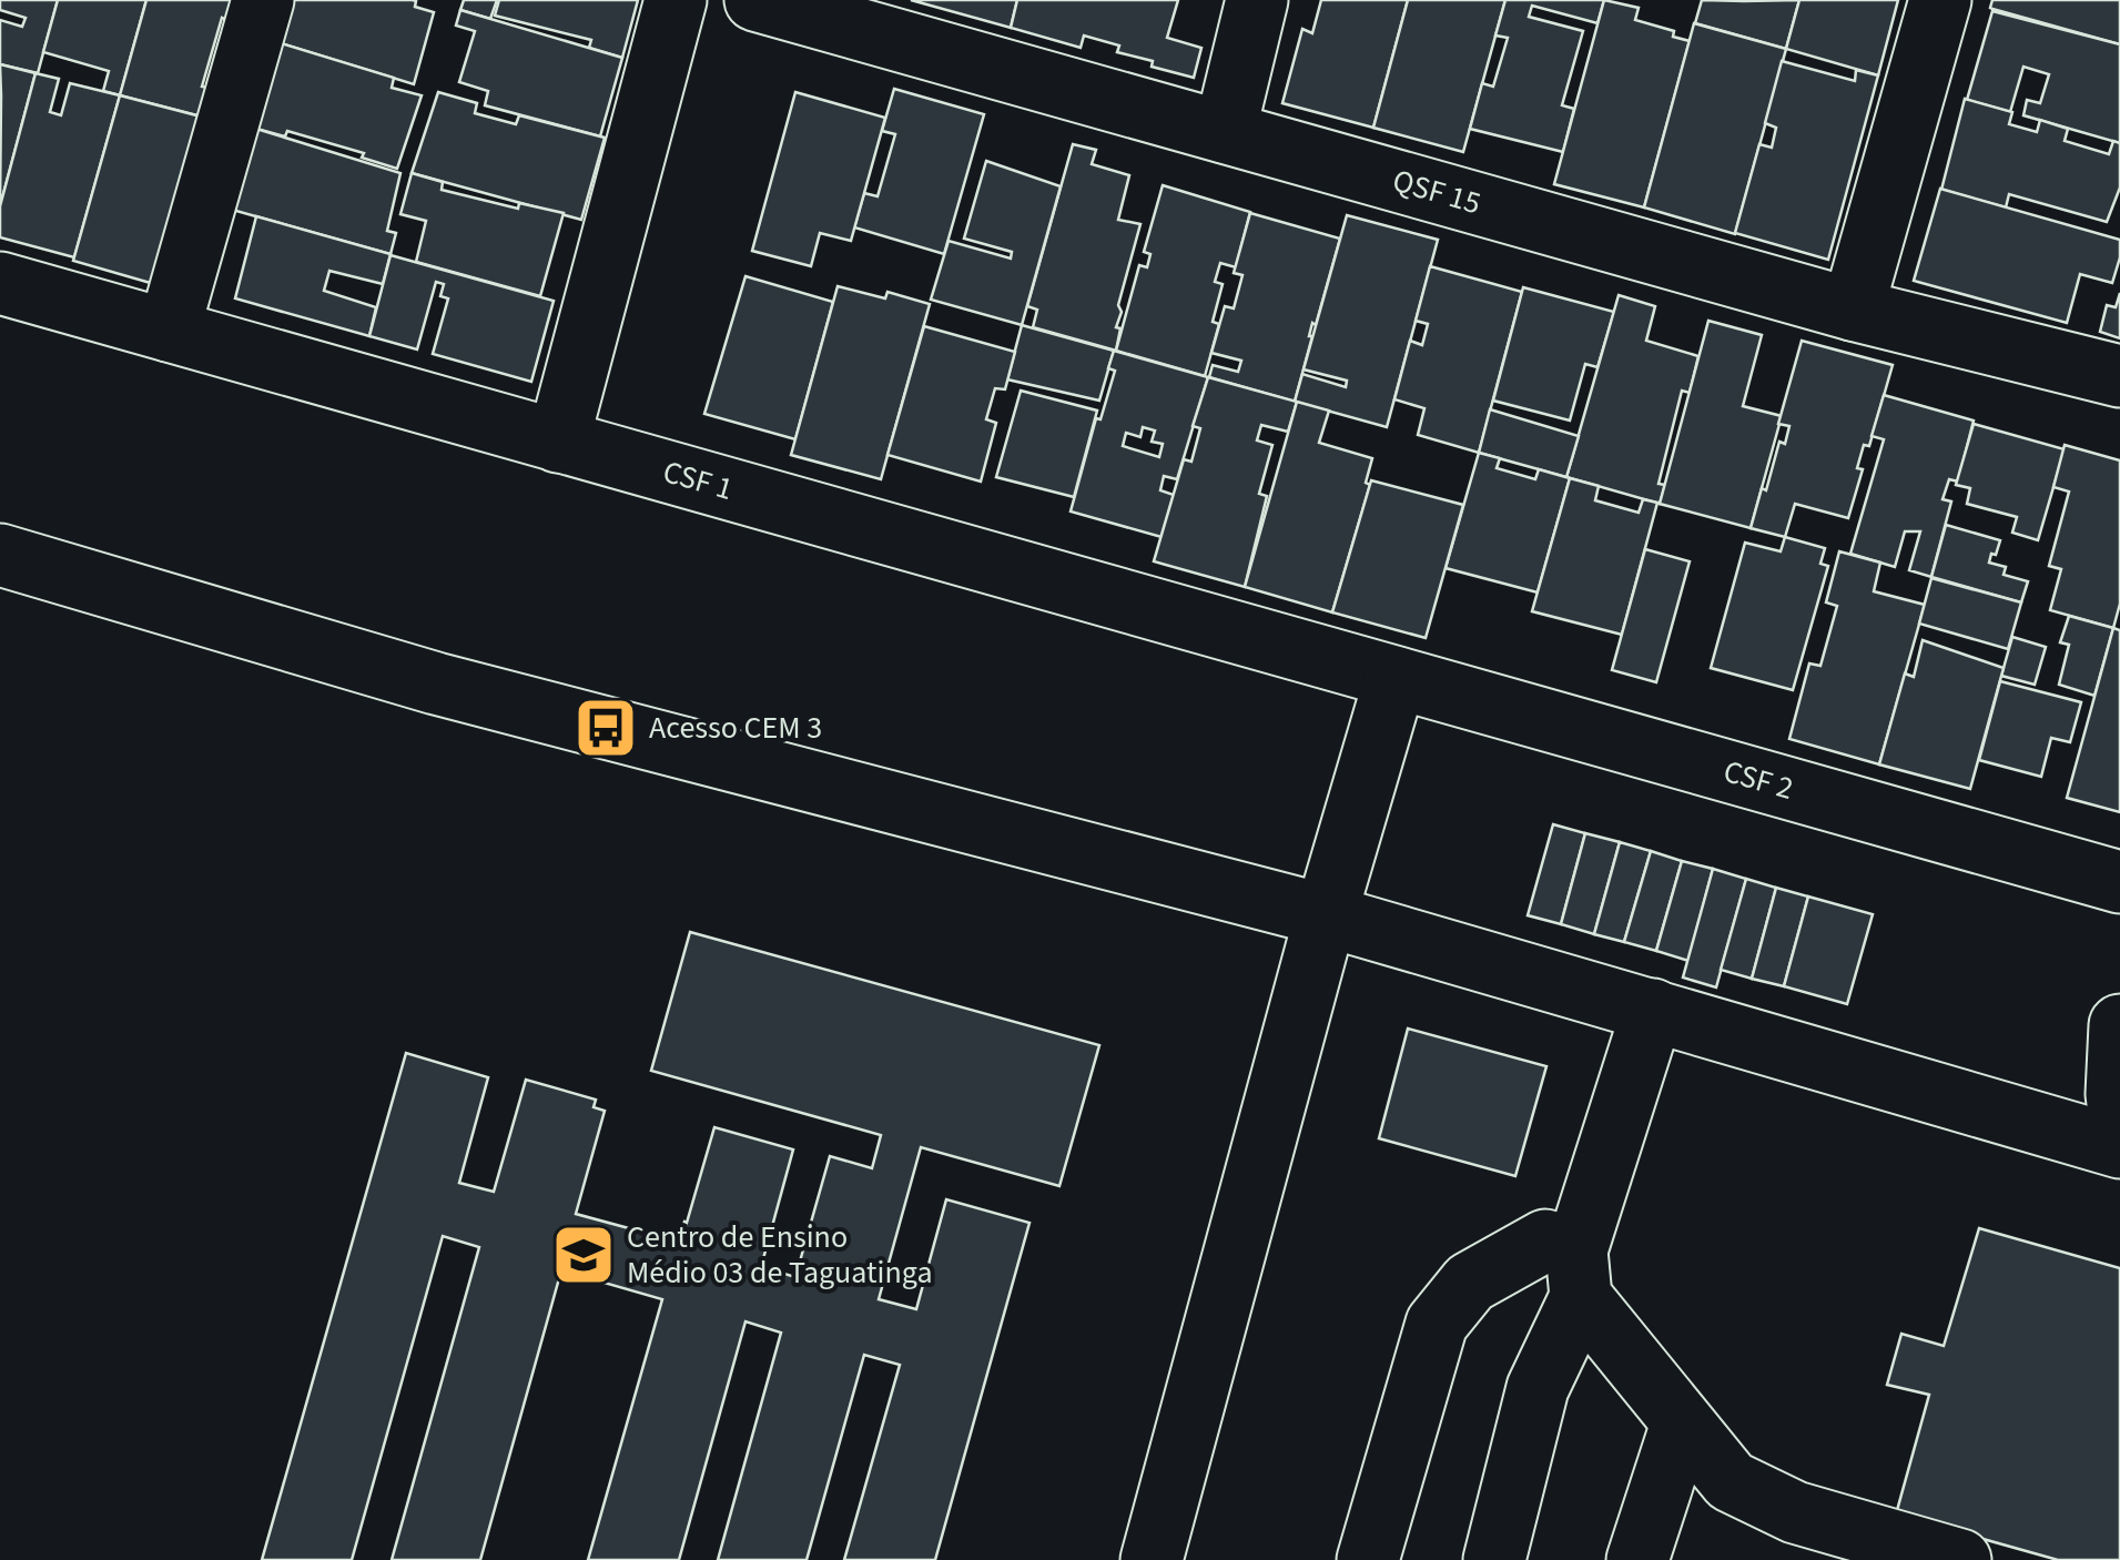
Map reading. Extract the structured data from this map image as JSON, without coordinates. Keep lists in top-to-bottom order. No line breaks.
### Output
{"streets":{"street":["QSF 15","CSF 1","CSF 2"]},"crossings":[["CSF 1","CSF 2"]],"places":{"bus stop":["Acesso CEM 3"],"school or university":["Centro de Ensino Médio 03 de Taguatinga"]}}
